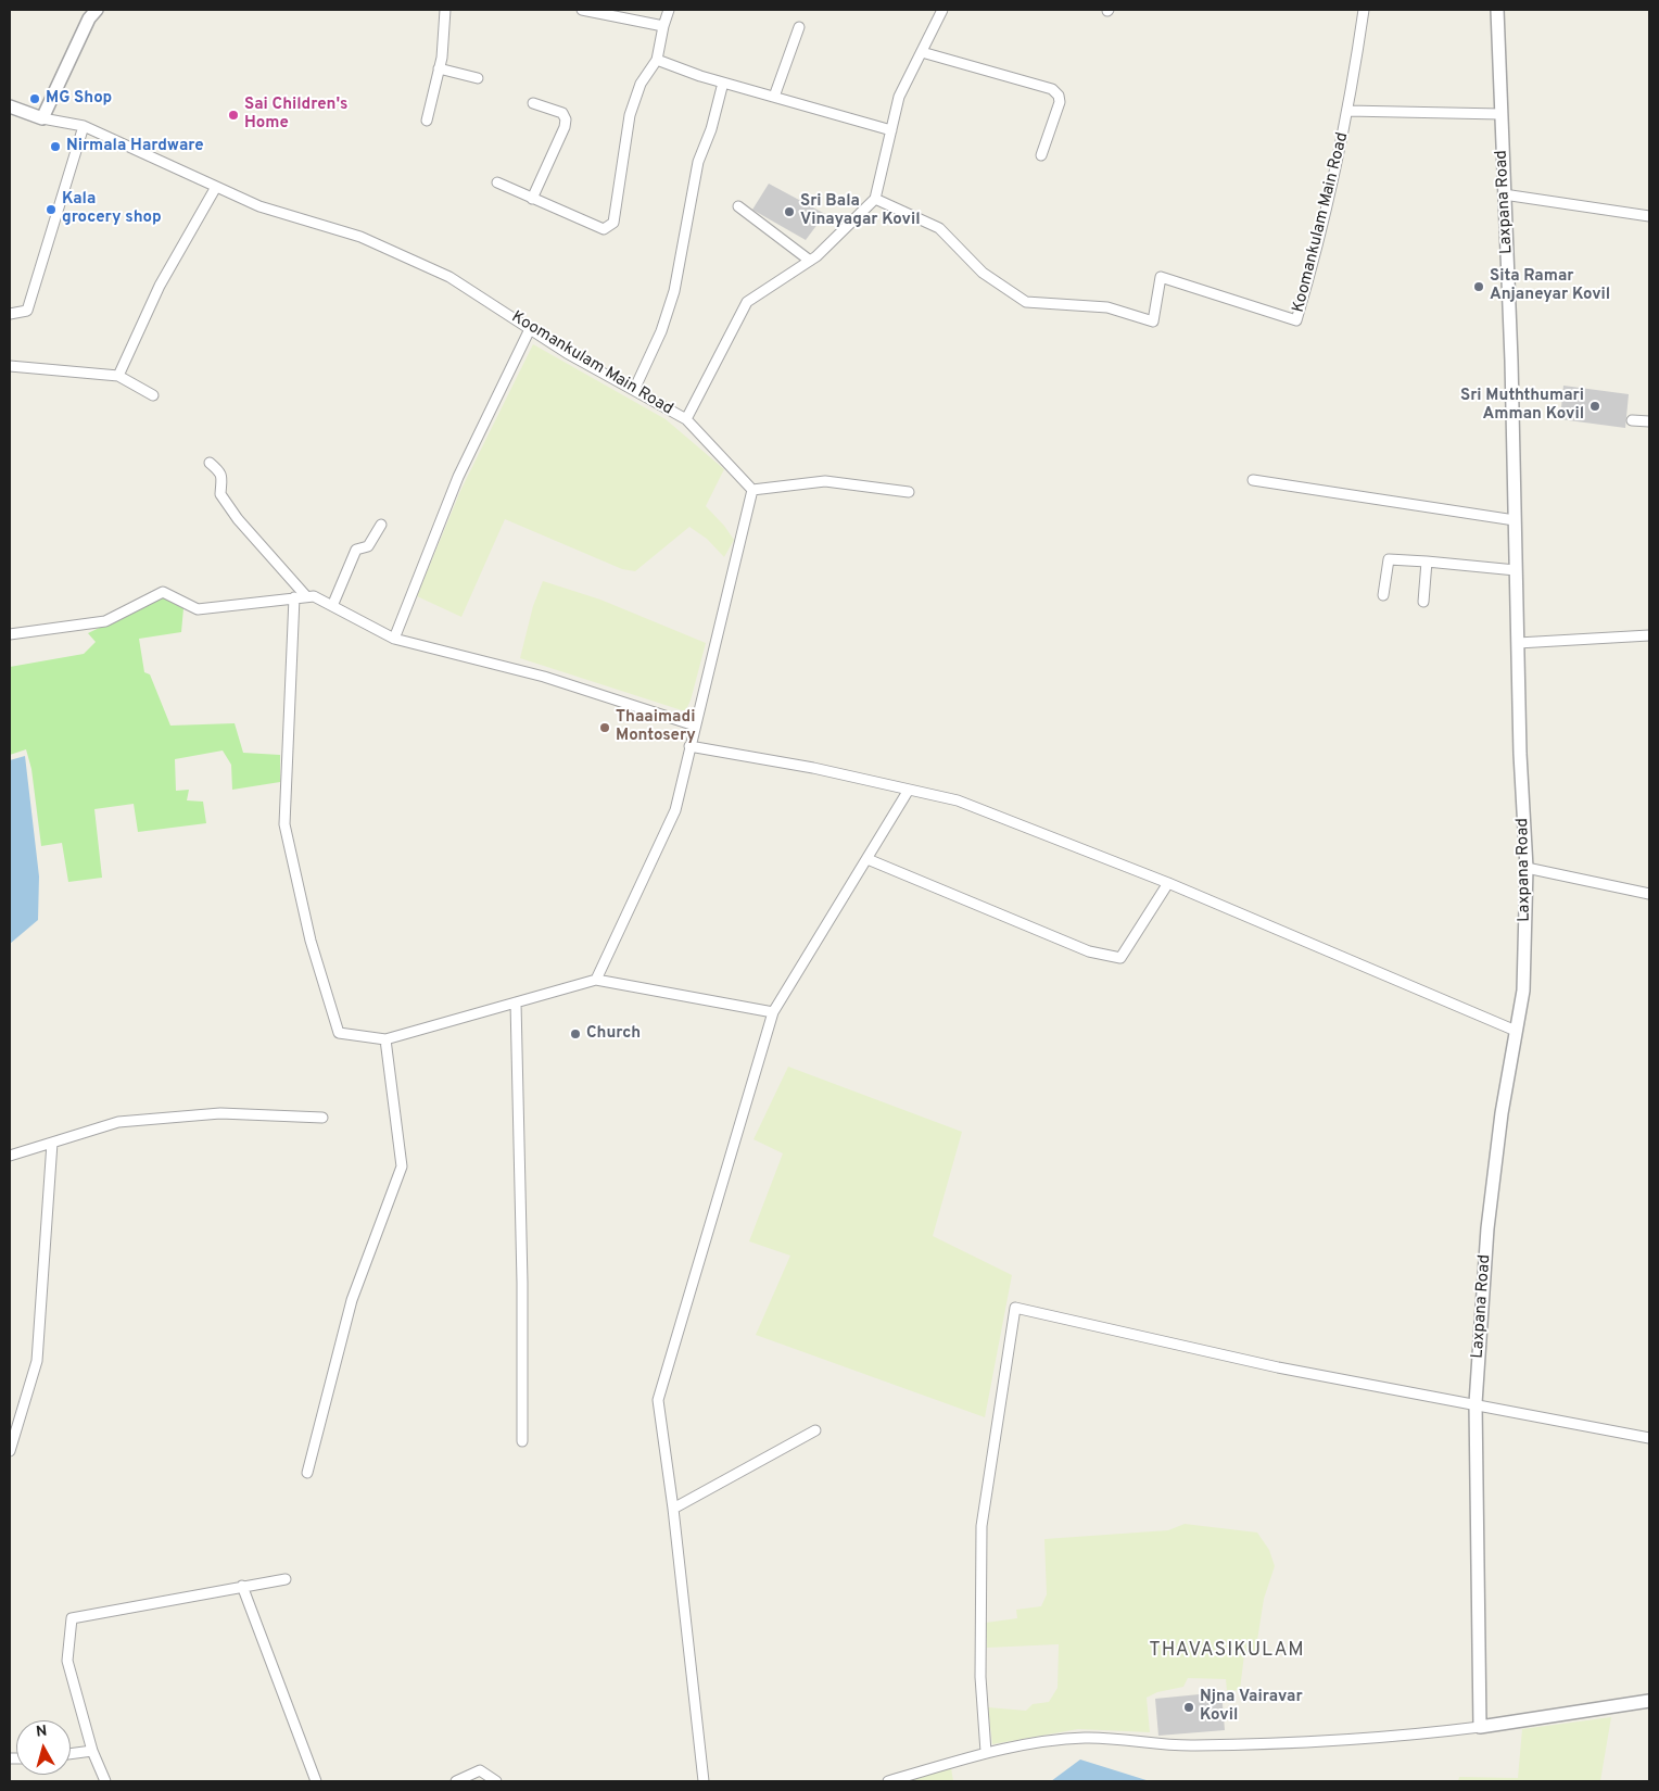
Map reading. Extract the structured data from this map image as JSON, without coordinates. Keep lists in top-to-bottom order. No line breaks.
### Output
{"streets":{"street":["Laxpana Road","Koomankulam Main Road"]},"districts":["THAVASIKULAM"],"places":["MG Shop","Sai Children's Home","Nirmala Hardware","Kala grocery shop","Sri Bala Vinayagar Kovil","Sita Ramar Anjaneyar Kovil","Sri Muththumari Amman Kovil","Thaaimadi Montosery","Church","Njna Vairavar Kovil"],"north":"top"}
